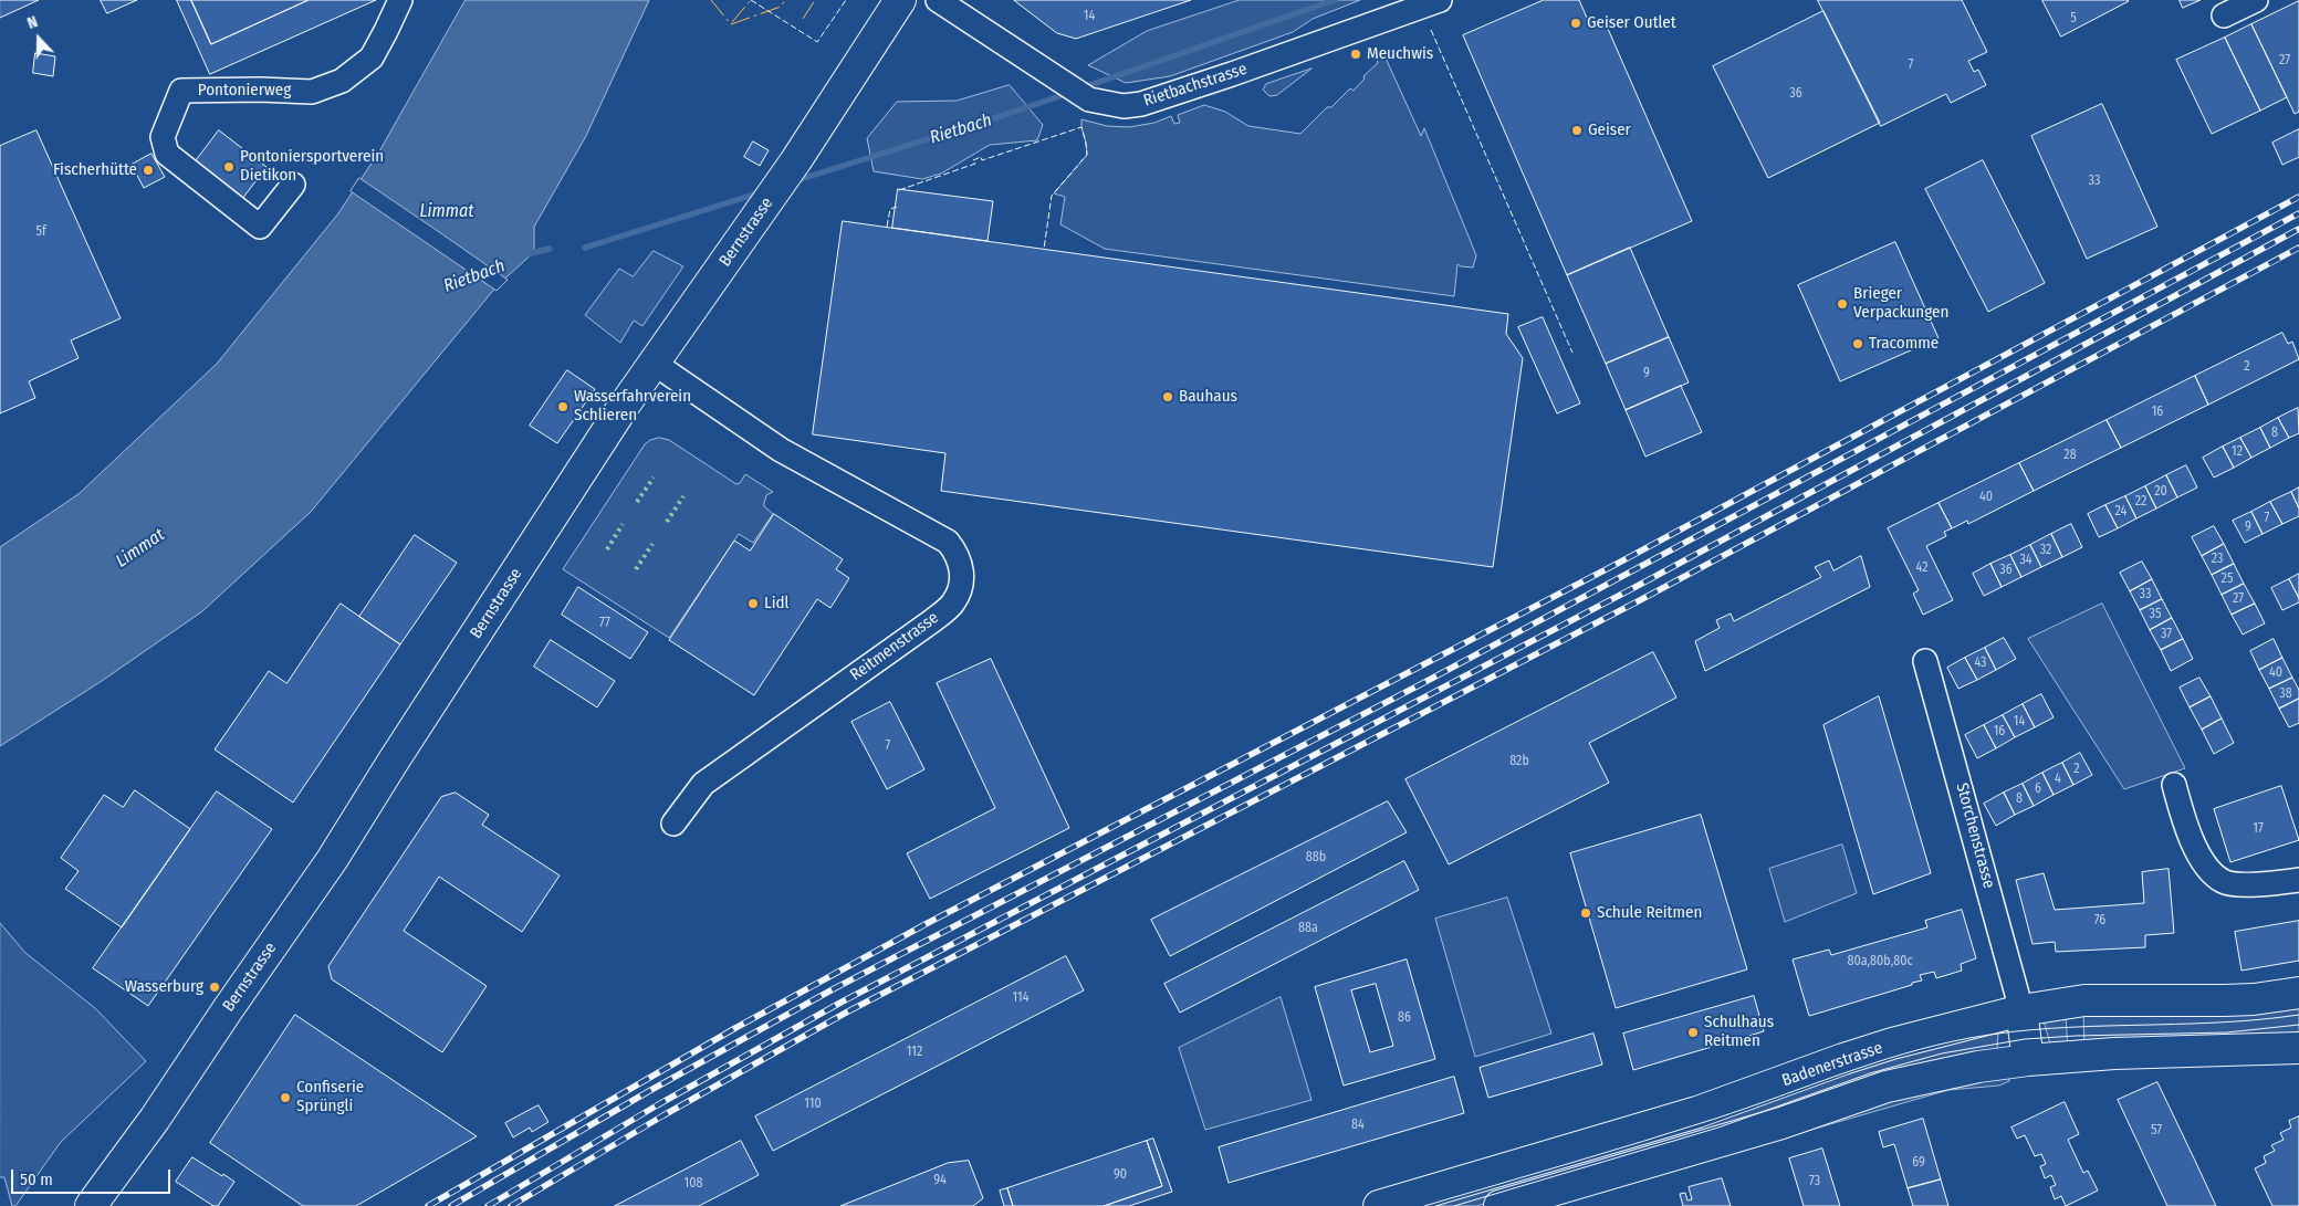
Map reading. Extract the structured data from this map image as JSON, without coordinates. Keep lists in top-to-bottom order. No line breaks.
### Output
{"streets":{"main road":["Bernstrasse","Badenerstrasse"],"street":["Rietbachstrasse","Pontonierweg","Reitmenstrasse","Storchenstrasse"]},"crossings":[["Bernstrasse","Reitmenstrasse"],["Storchenstrasse","Badenerstrasse"]],"water":["Rietbach","Limmat"],"places":["Geiser Outlet","Meuchwis","Geiser","Pontoniersportverein Dietikon","Fischerhütte","Brieger Verpackungen","Tracomme","Bauhaus","Wasserfahrverein Schlieren","Lidl","Schule Reitmen","Wasserburg","Schulhaus Reitmen","Confiserie Sprüngli"],"house_numbers":["14","5","27","7","36","33","5f","2","9","16","8","12","28","20","40","22","24","7","9","32","23","34","42","36","25","33","27","35","77","37","43","40","38","14","16","7","82b","2","4","6","8","17","88b","76","88a","80a,80b,80c","114","86","112","110","84","57","69","90","94","73","108"],"scale_bar":"50 m","north":"top"}
